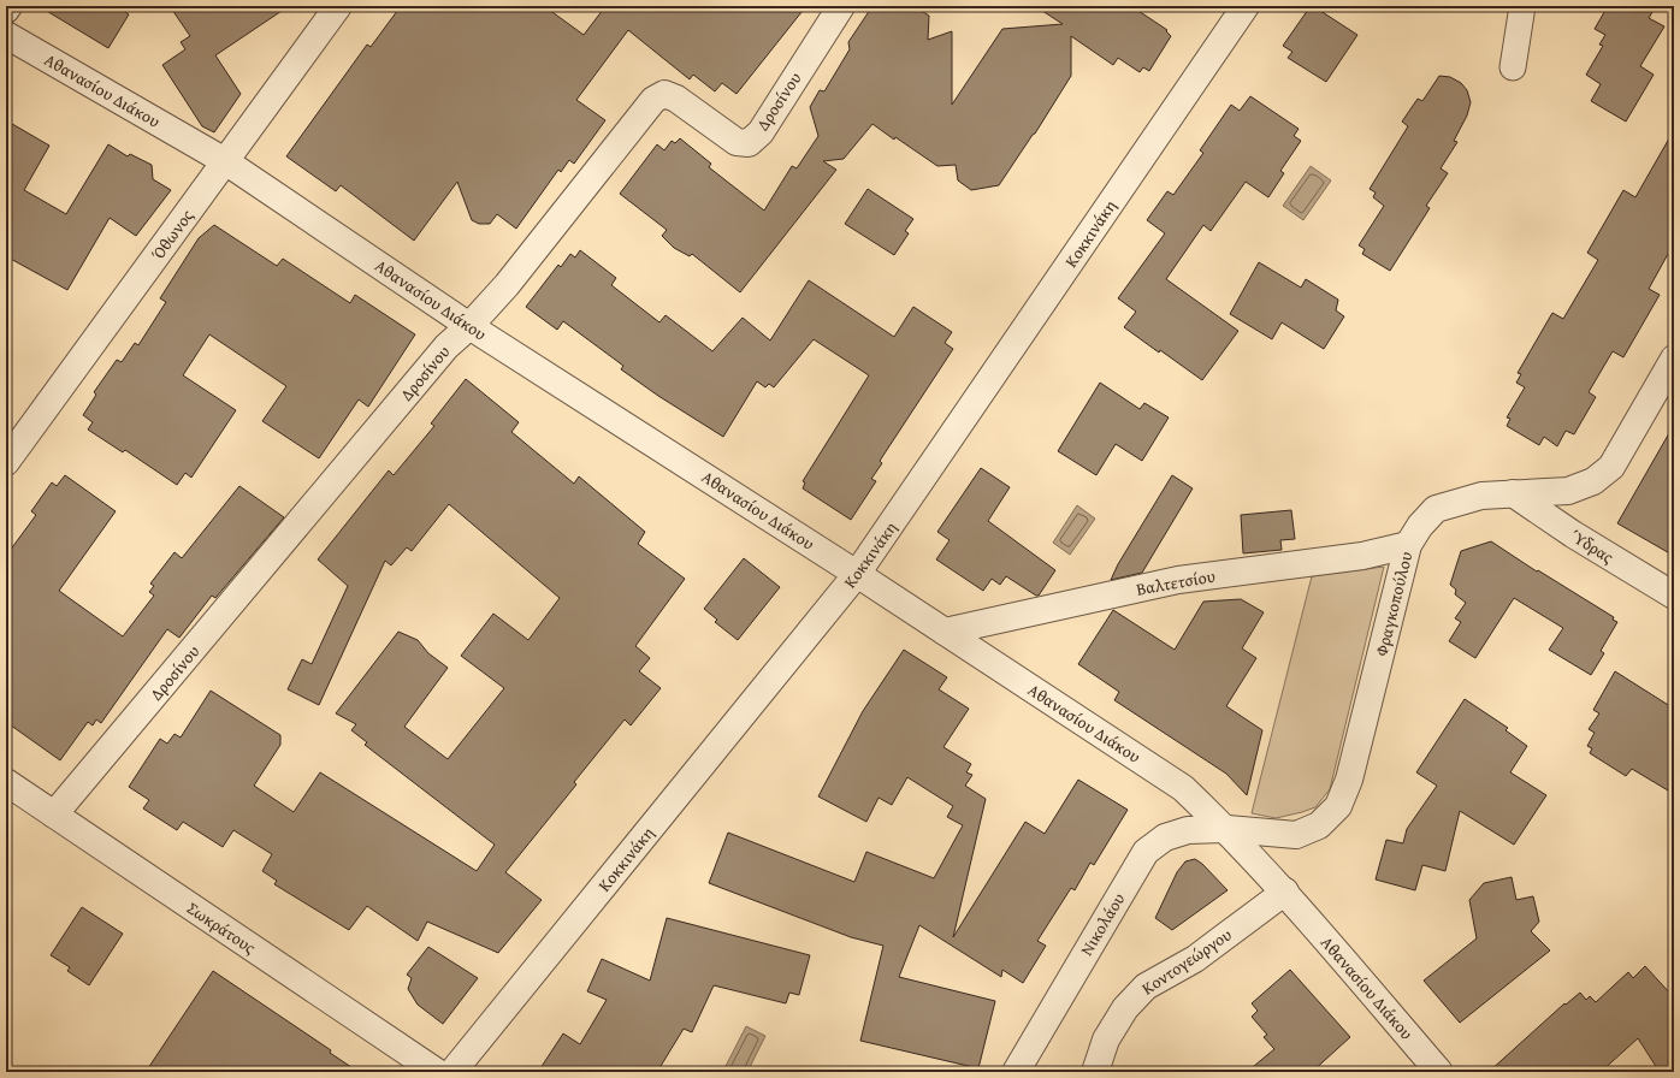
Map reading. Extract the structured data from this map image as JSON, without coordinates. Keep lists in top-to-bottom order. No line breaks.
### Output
{"streets":{"street":["Αθανασίου Διάκου","Δροσίνου","Κοκκινάκη","Όθωνος","Ύδρας","Βαλτετσίου","Φραγκοπούλου","Νικολάου","Σωκράτους","Κοντογεώργου"]},"crossings":[["Αθανασίου Διάκου","Δροσίνου"],["Αθανασίου Διάκου","Κοκκινάκη"],["Αθανασίου Διάκου","Όθωνος"],["Αθανασίου Διάκου","Βαλτετσίου"],["Αθανασίου Διάκου","Φραγκοπούλου"],["Αθανασίου Διάκου","Νικολάου"],["Αθανασίου Διάκου","Κοντογεώργου"],["Δροσίνου","Σωκράτους"],["Ύδρας","Φραγκοπούλου"],["Βαλτετσίου","Φραγκοπούλου"],["Φραγκοπούλου","Νικολάου"]]}
